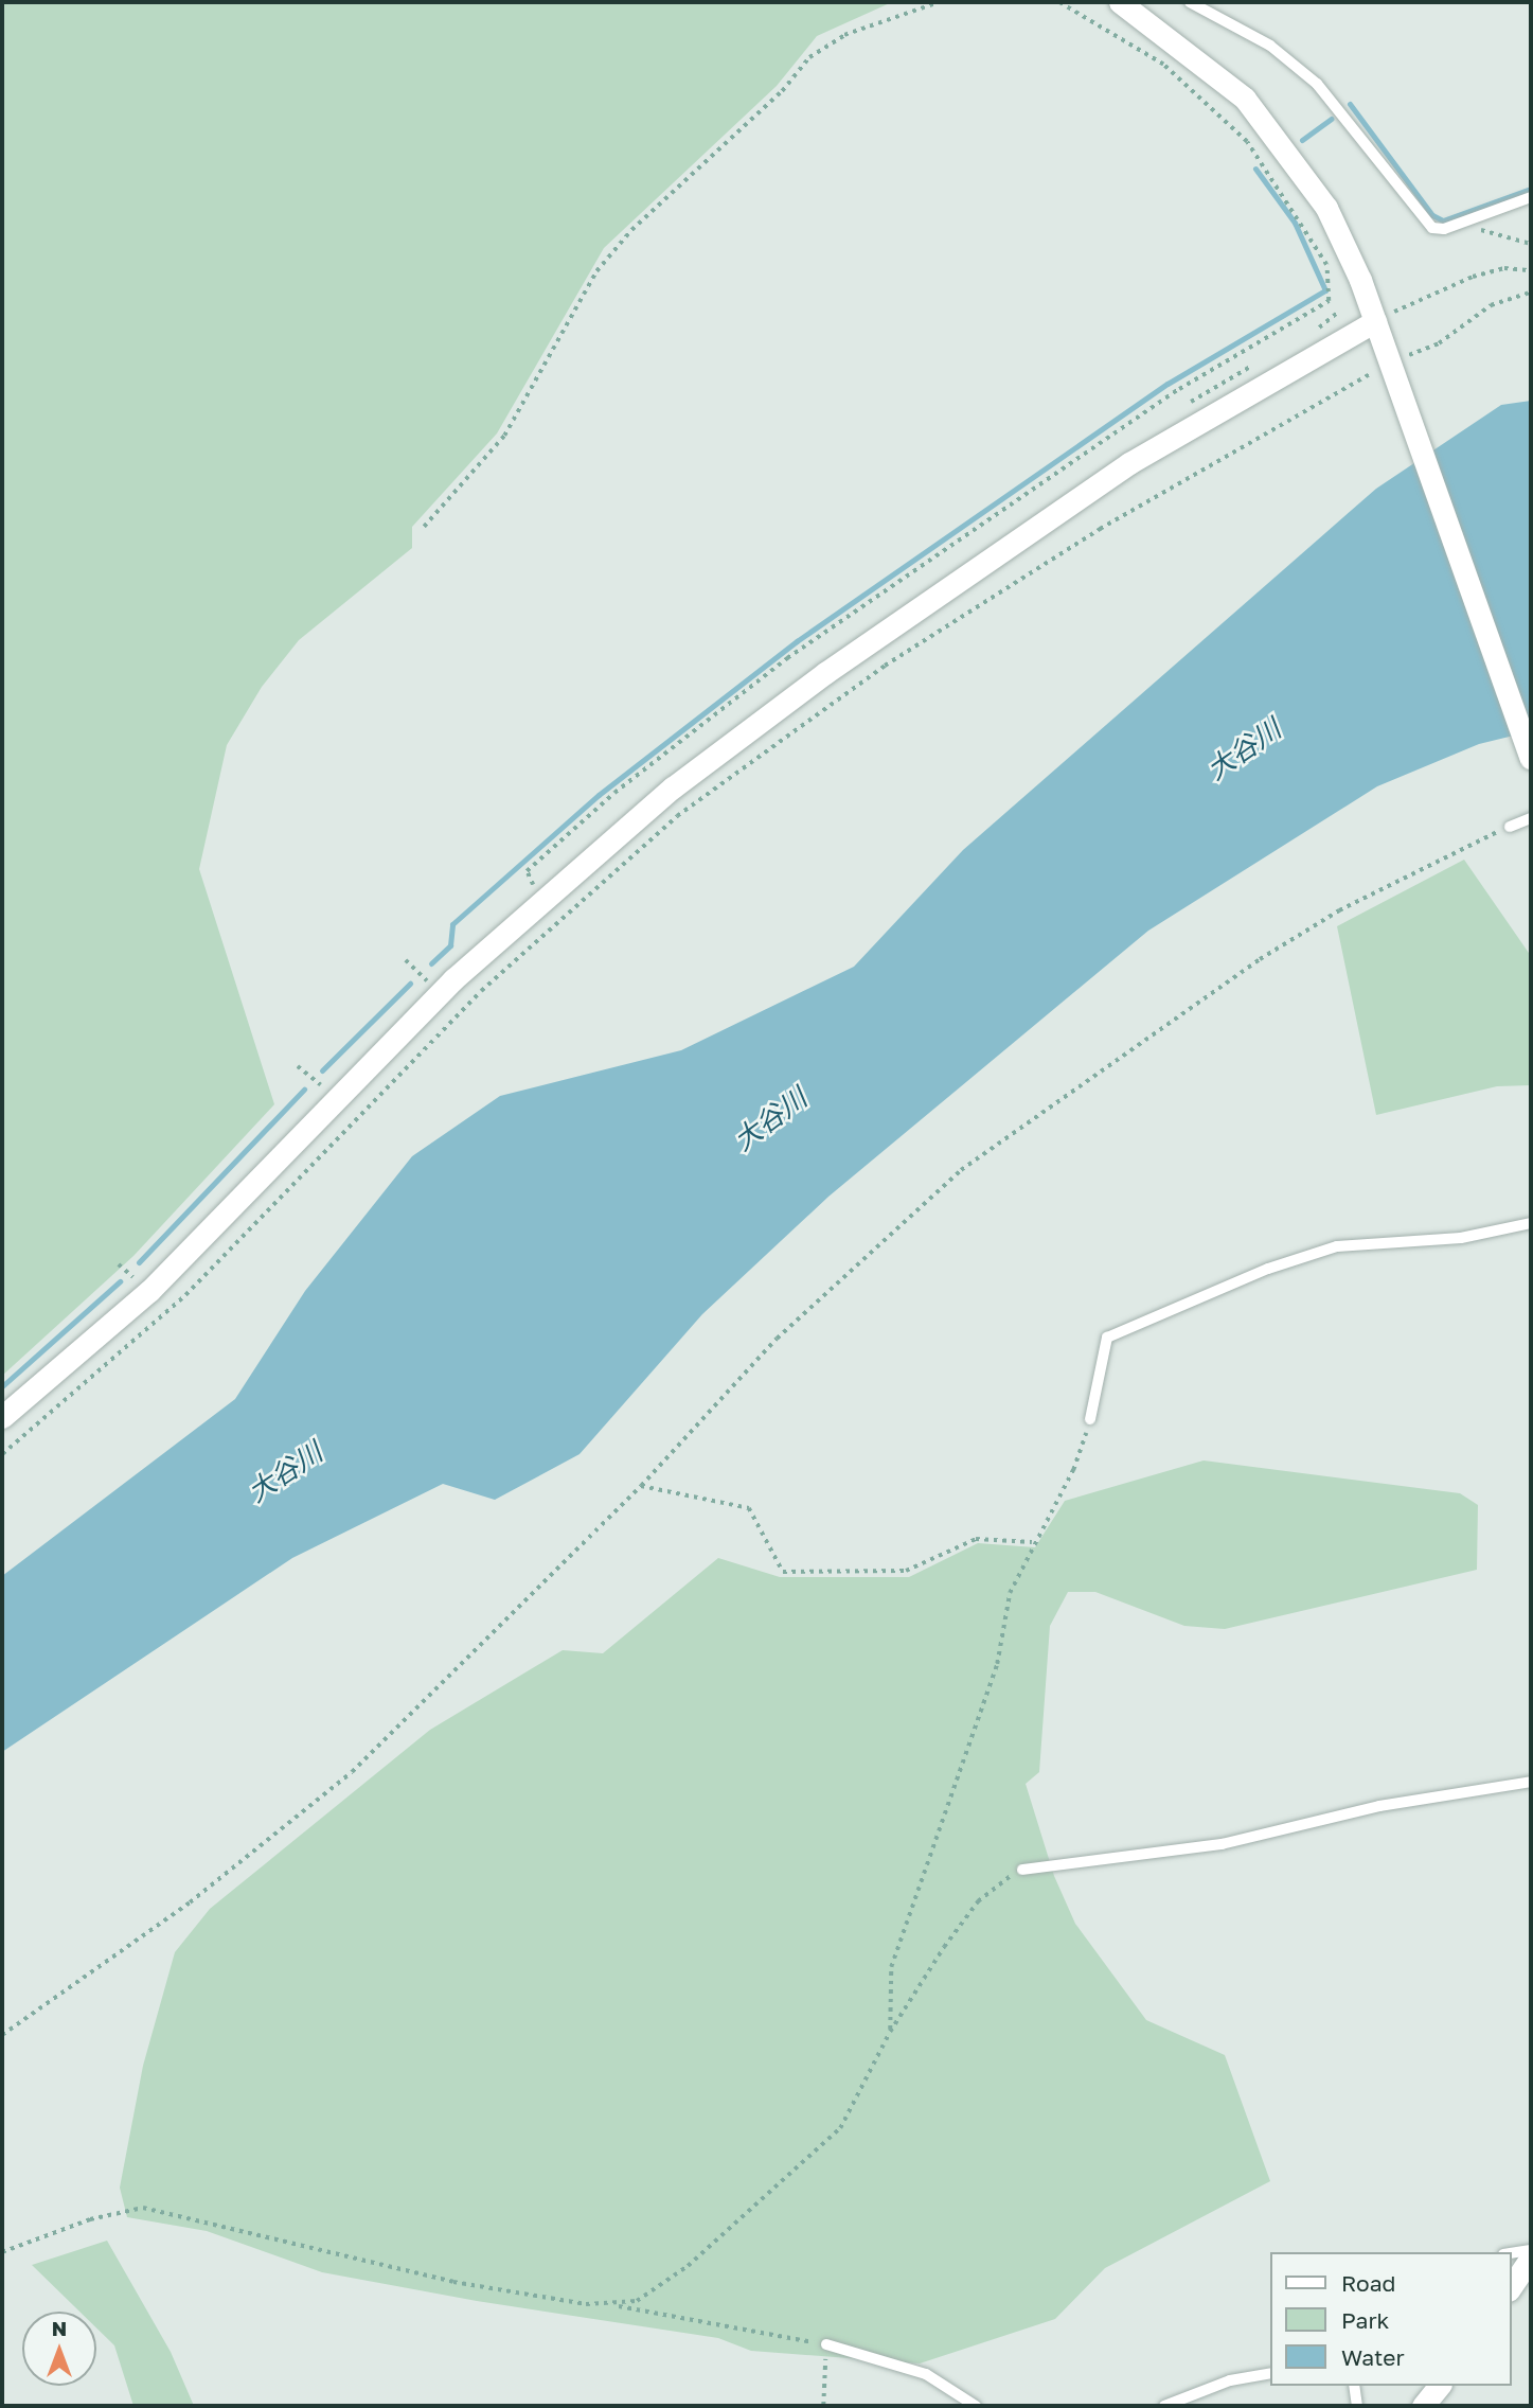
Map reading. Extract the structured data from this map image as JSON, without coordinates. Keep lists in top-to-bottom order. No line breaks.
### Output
{"water":["大谷川"],"legend":["Road","Park","Water"],"north":"top"}
